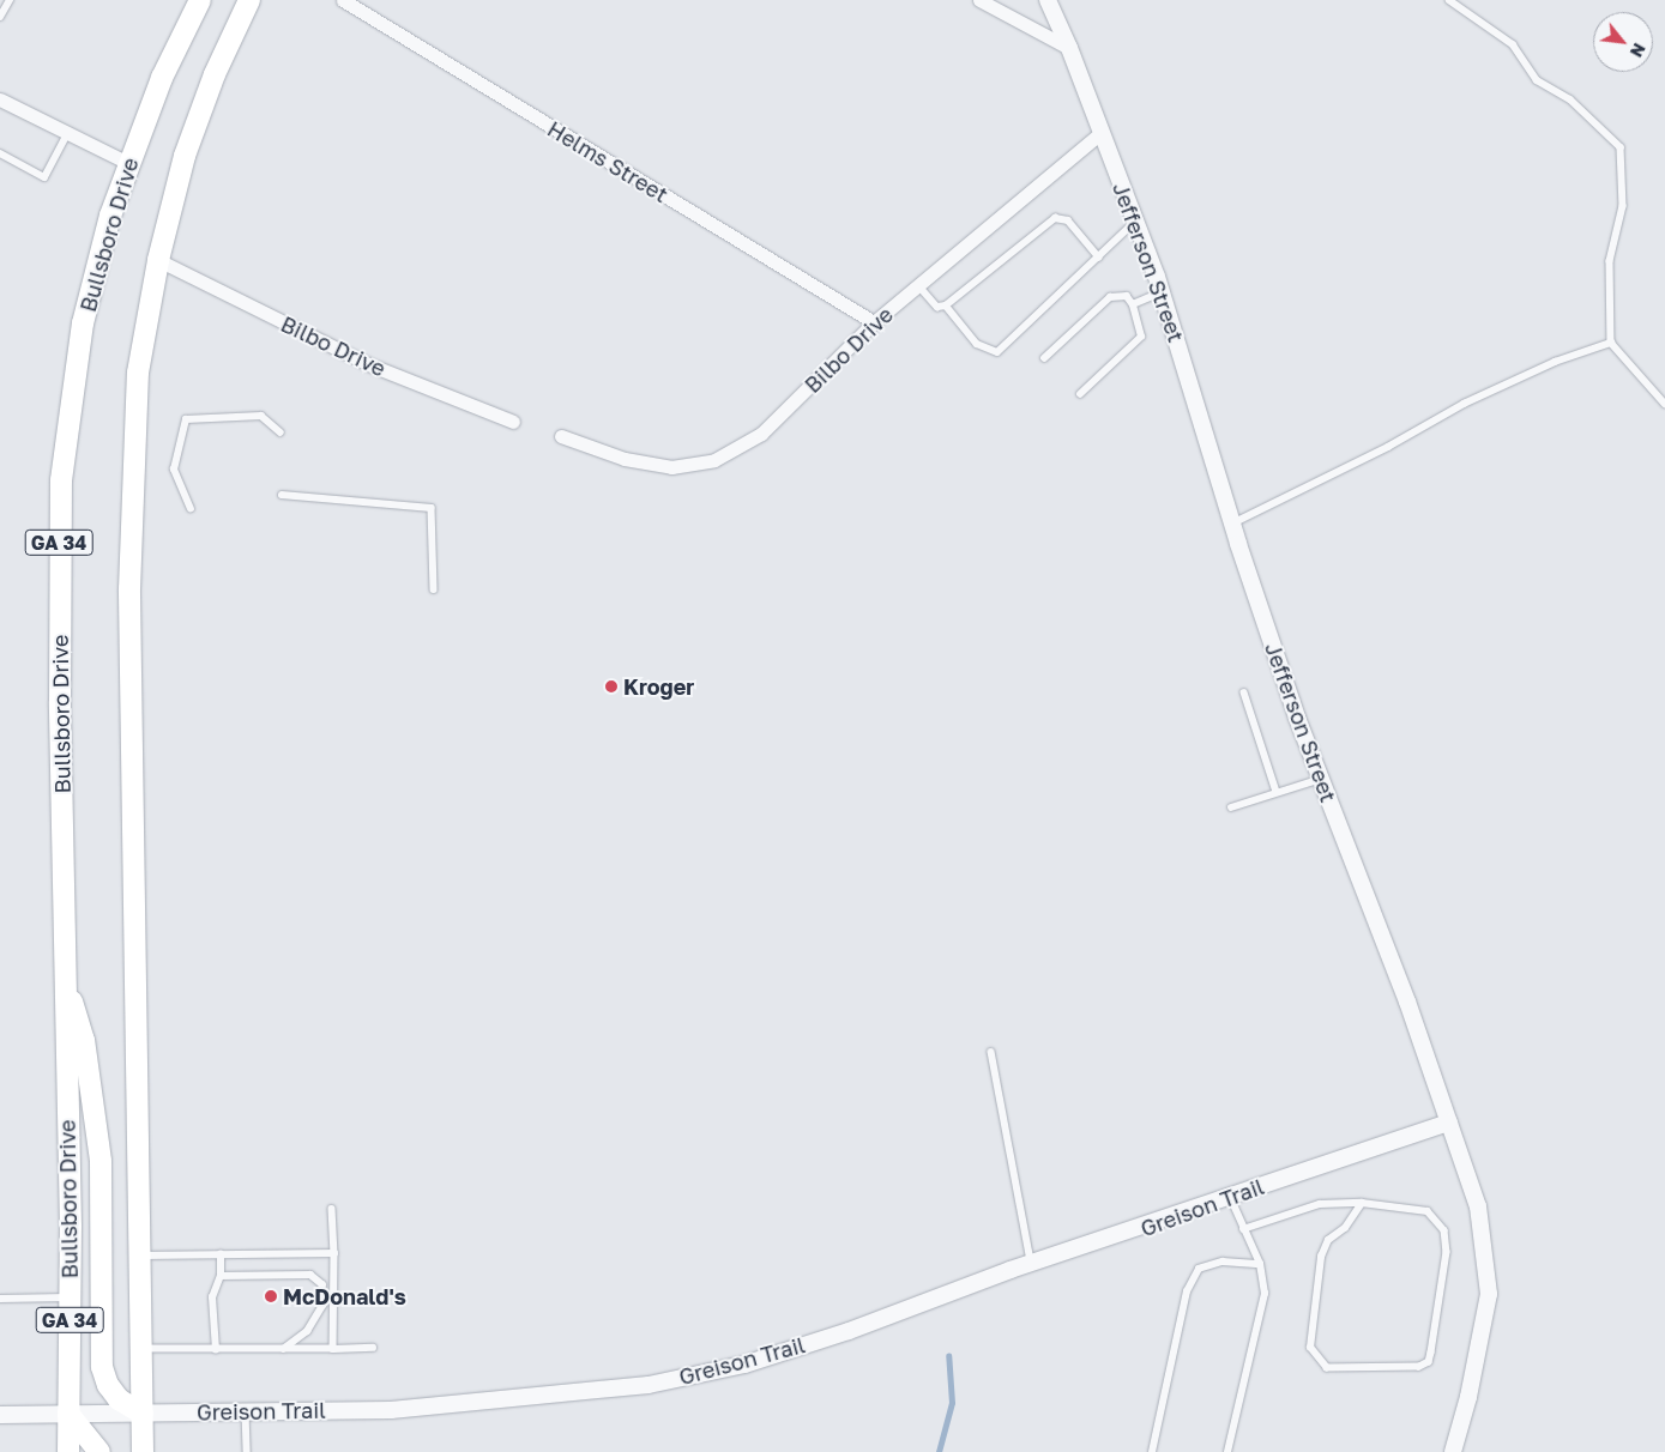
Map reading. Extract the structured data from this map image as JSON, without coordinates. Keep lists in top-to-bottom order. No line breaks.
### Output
{"streets":{"main road":["Bullsboro Drive","GA 34"],"street":["Helms Street","Jefferson Street","Bilbo Drive","Greison Trail"]},"crossings":[["Helms Street","Bilbo Drive"],["Bullsboro Drive","Greison Trail"],["Jefferson Street","Bilbo Drive"],["Jefferson Street","Greison Trail"]],"places":["Kroger","McDonald's"],"north":"bottom right"}
